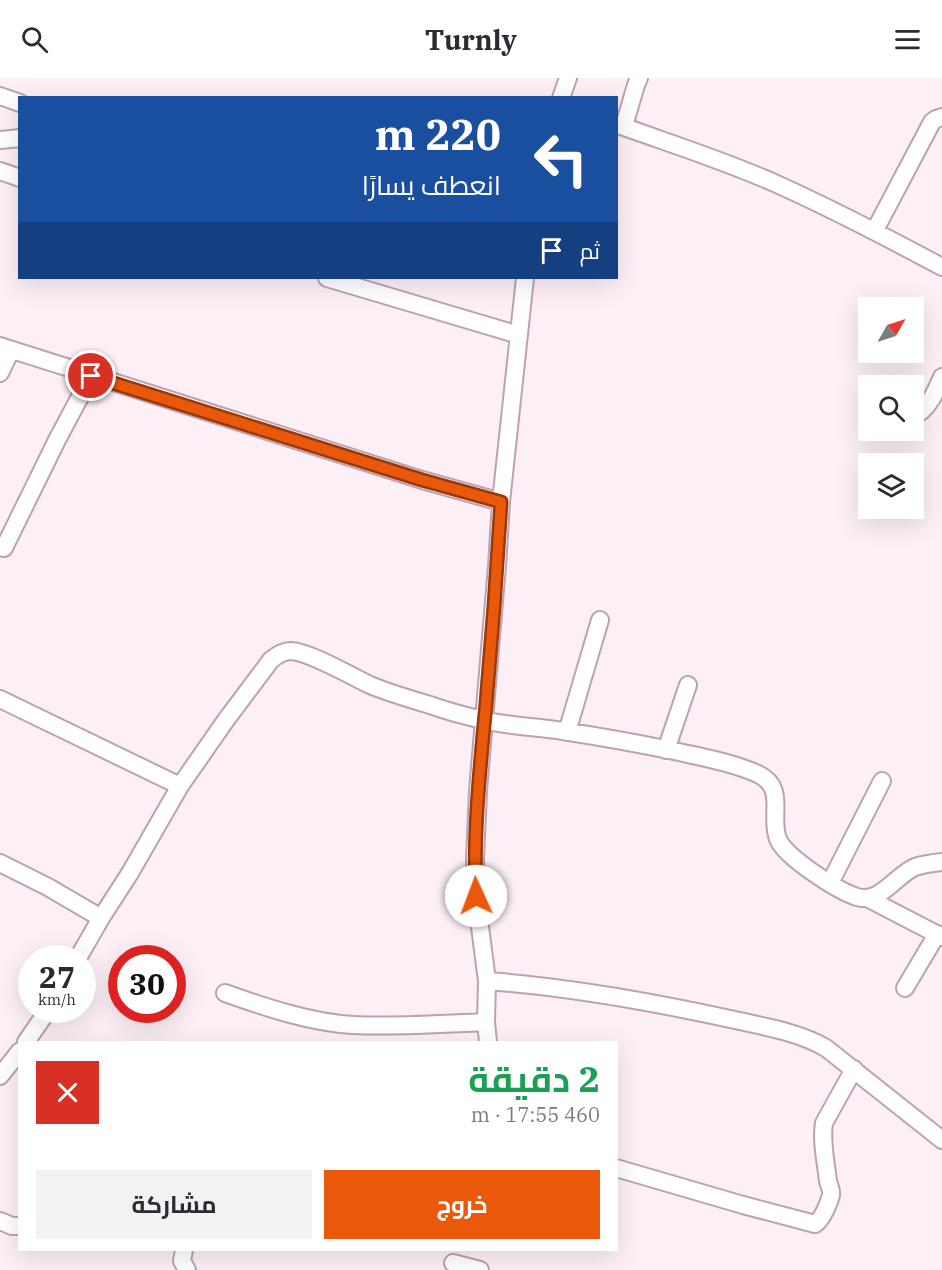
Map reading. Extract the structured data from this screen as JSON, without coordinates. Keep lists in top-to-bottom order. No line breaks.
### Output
{"north":"top right","page":{"header":"Turnly","turn":["220 m","انعطف يسارًا"],"then":"ثم","speed":"27 km/h","limit":"30","heading":["2 دقيقة","460 m · 17:55"],"buttons":["خروج","مشاركة"]}}
